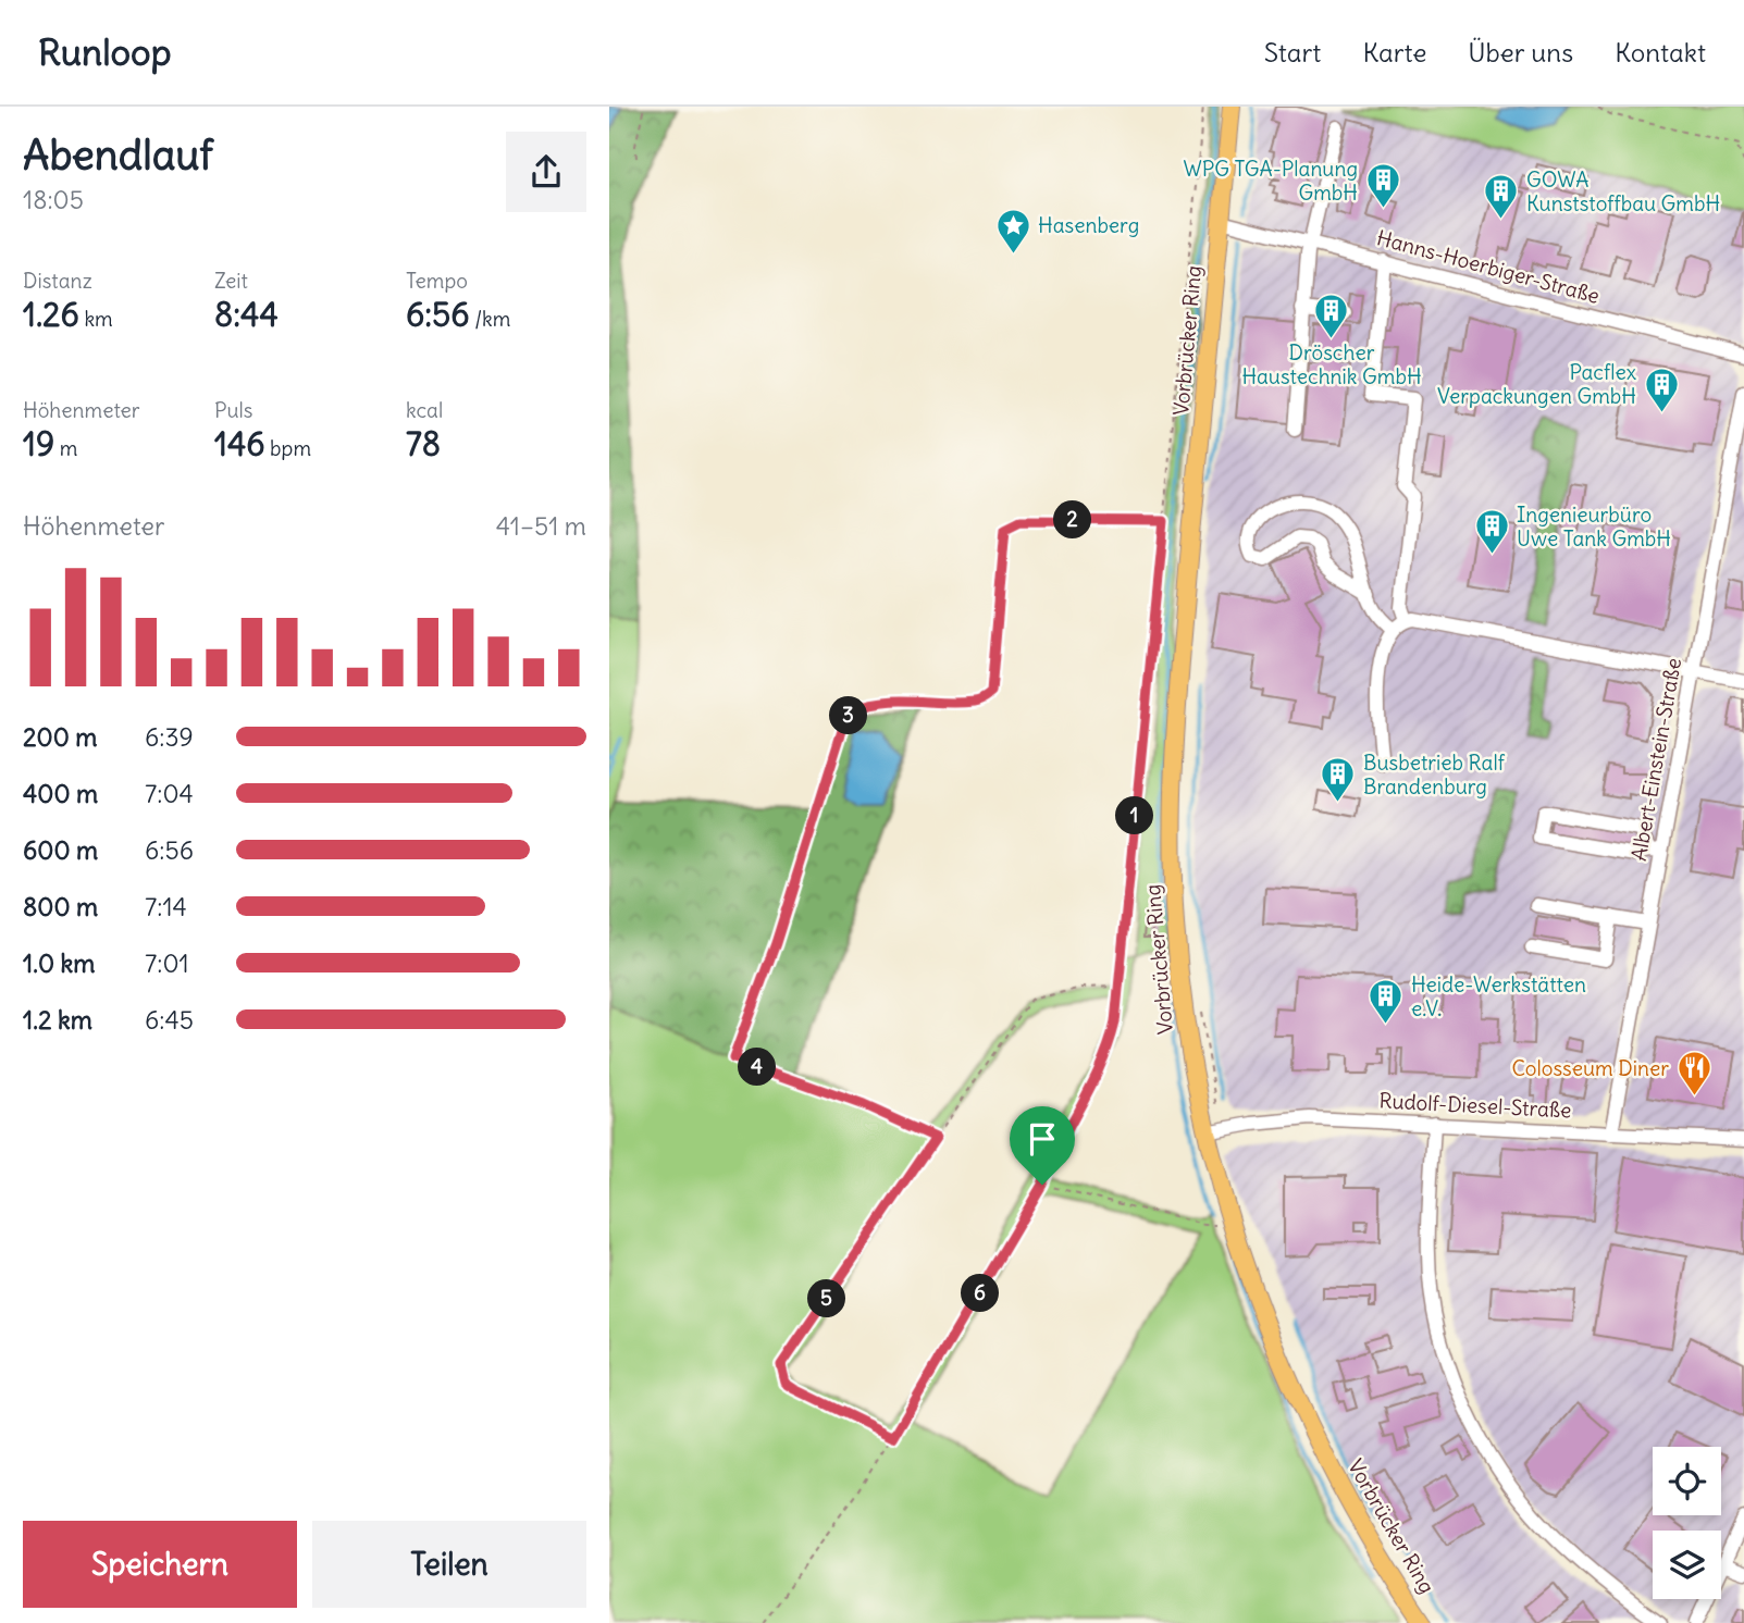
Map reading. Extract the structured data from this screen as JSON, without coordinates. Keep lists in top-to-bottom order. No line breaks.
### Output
{"streets":{"main road":["Vorbrücker Ring"],"street":["Hanns-Hoerbiger-Straße","Albert-Einstein-Straße","Rudolf-Diesel-Straße"]},"crossings":[["Hanns-Hoerbiger-Straße","Vorbrücker Ring"],["Vorbrücker Ring","Rudolf-Diesel-Straße"],["Albert-Einstein-Straße","Rudolf-Diesel-Straße"]],"places":{"building":["WPG TGA-Planung GmbH","GOWA Kunststoffbau GmbH","Dröscher Haustechnik GmbH","Pacflex Verpackungen GmbH","Ingenieurbüro Uwe Tank GmbH","Busbetrieb Ralf Brandenburg","Heide-Werkstätten e.V."],"place":["Hasenberg"],"restaurant":["Colosseum Diner"]},"page":{"header":"Runloop","nav":["Start","Karte","Über uns","Kontakt"],"heading":["Abendlauf","18:05"],"stats":[["Distanz","1.26 km"],["Zeit","8:44"],["Tempo","6:56 /km"],["Höhenmeter","19 m"],["Puls","146 bpm"],["kcal","78"]],"chart":["Höhenmeter","41–51 m"],"pins":["2","3","1","4","6","5"],"list":[{"name":"200 m","note":"6:39"},{"name":"400 m","note":"7:04"},{"name":"600 m","note":"6:56"},{"name":"800 m","note":"7:14"},{"name":"1.0 km","note":"7:01"},{"name":"1.2 km","note":"6:45"}],"buttons":["Speichern","Teilen"]}}
